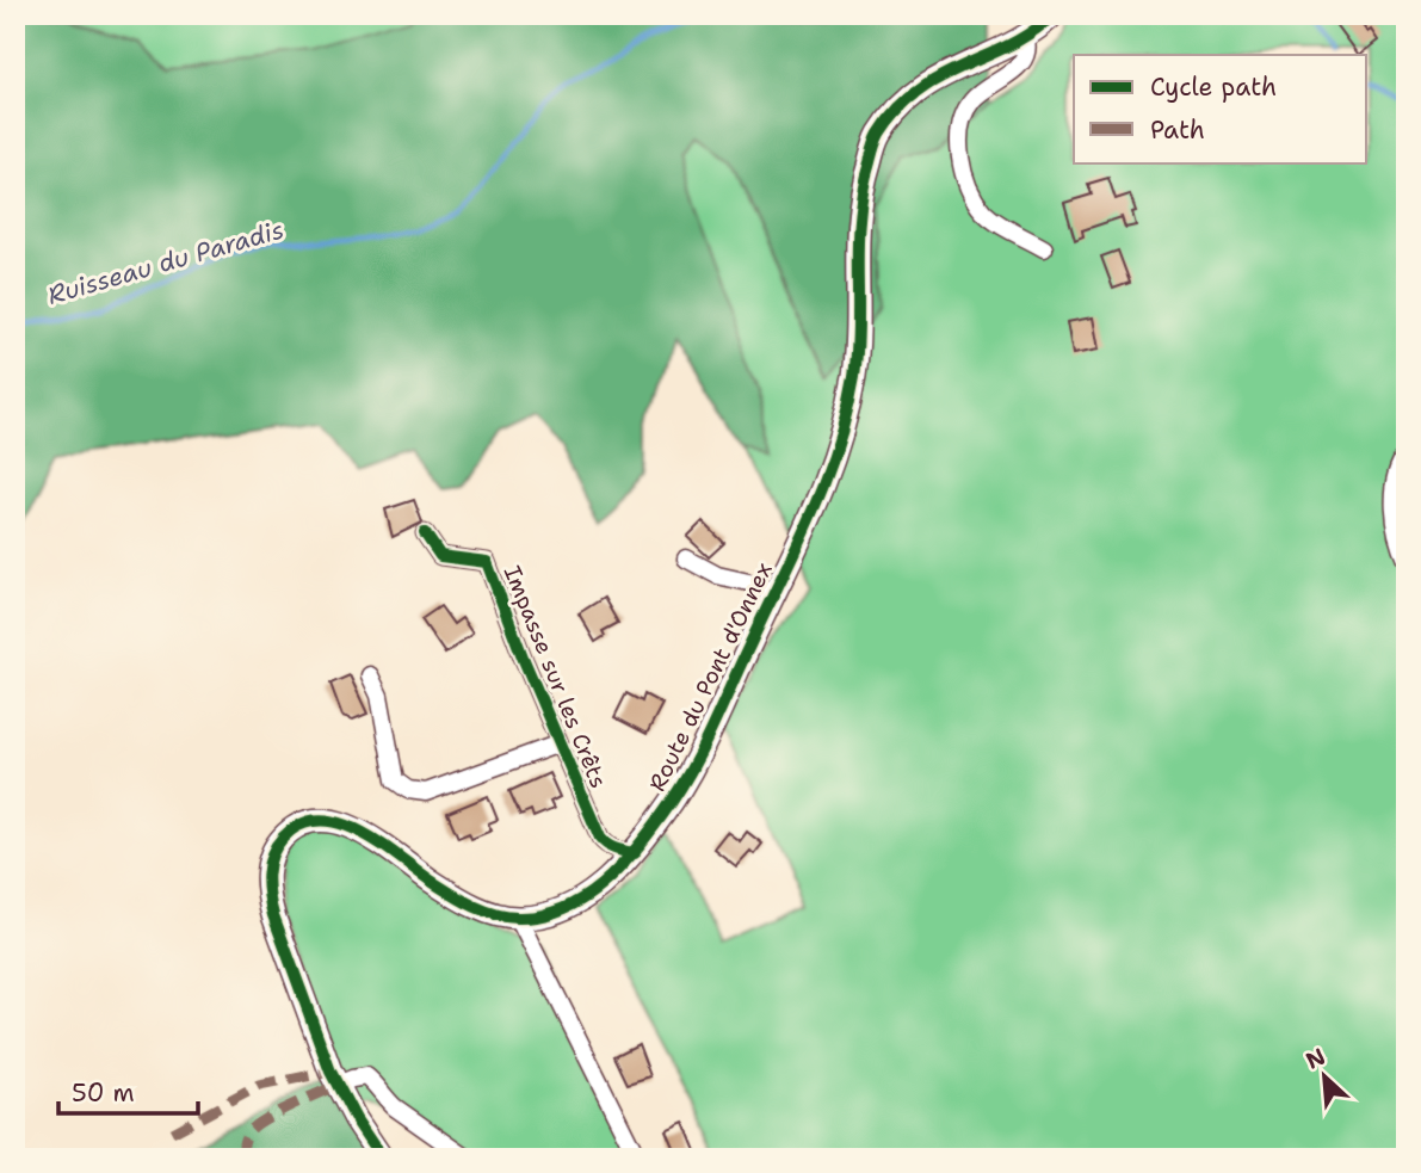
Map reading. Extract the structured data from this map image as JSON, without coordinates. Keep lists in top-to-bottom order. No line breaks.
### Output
{"streets":{"street":["Impasse sur les Crêts","Route du Pont d'Onnex"]},"crossings":[["Impasse sur les Crêts","Route du Pont d'Onnex"]],"water":["Ruisseau du Paradis"],"legend":["Cycle path","Path"],"scale_bar":"50 m","north":"top left"}
